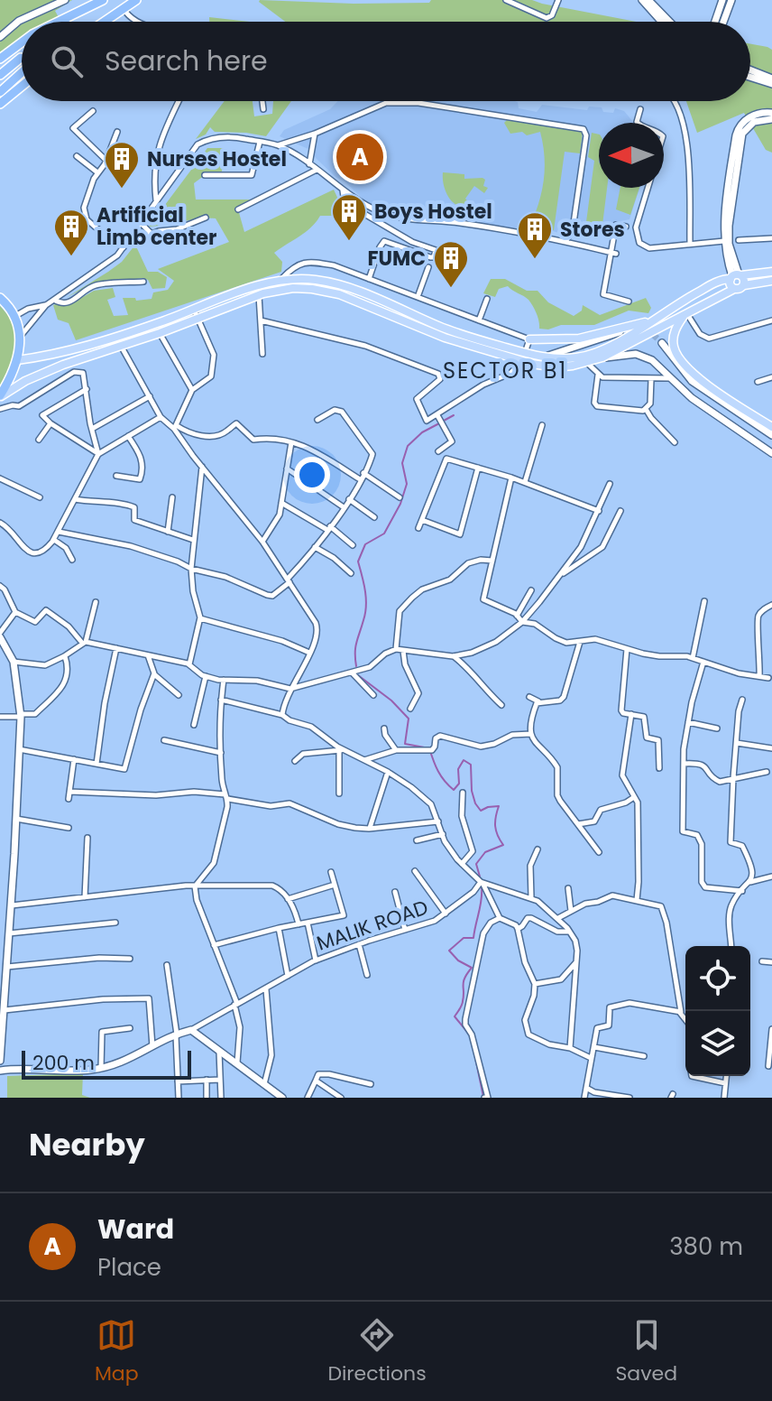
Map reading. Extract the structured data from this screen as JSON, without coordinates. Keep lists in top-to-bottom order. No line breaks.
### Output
{"streets":{"street":["MALIK ROAD"]},"districts":["SECTOR B1"],"places":{"building":["Nurses Hostel","Boys Hostel","Artificial Limb center","Stores","FUMC"]},"scale_bar":"200 m","north":"left","page":{"search":"Search here","pins":"A","scale":"200 m","heading":"Nearby","list":[{"mark":"A","name":"Ward","note":"Place","value":"380 m"}],"nav":["Map","Directions","Saved"]}}
